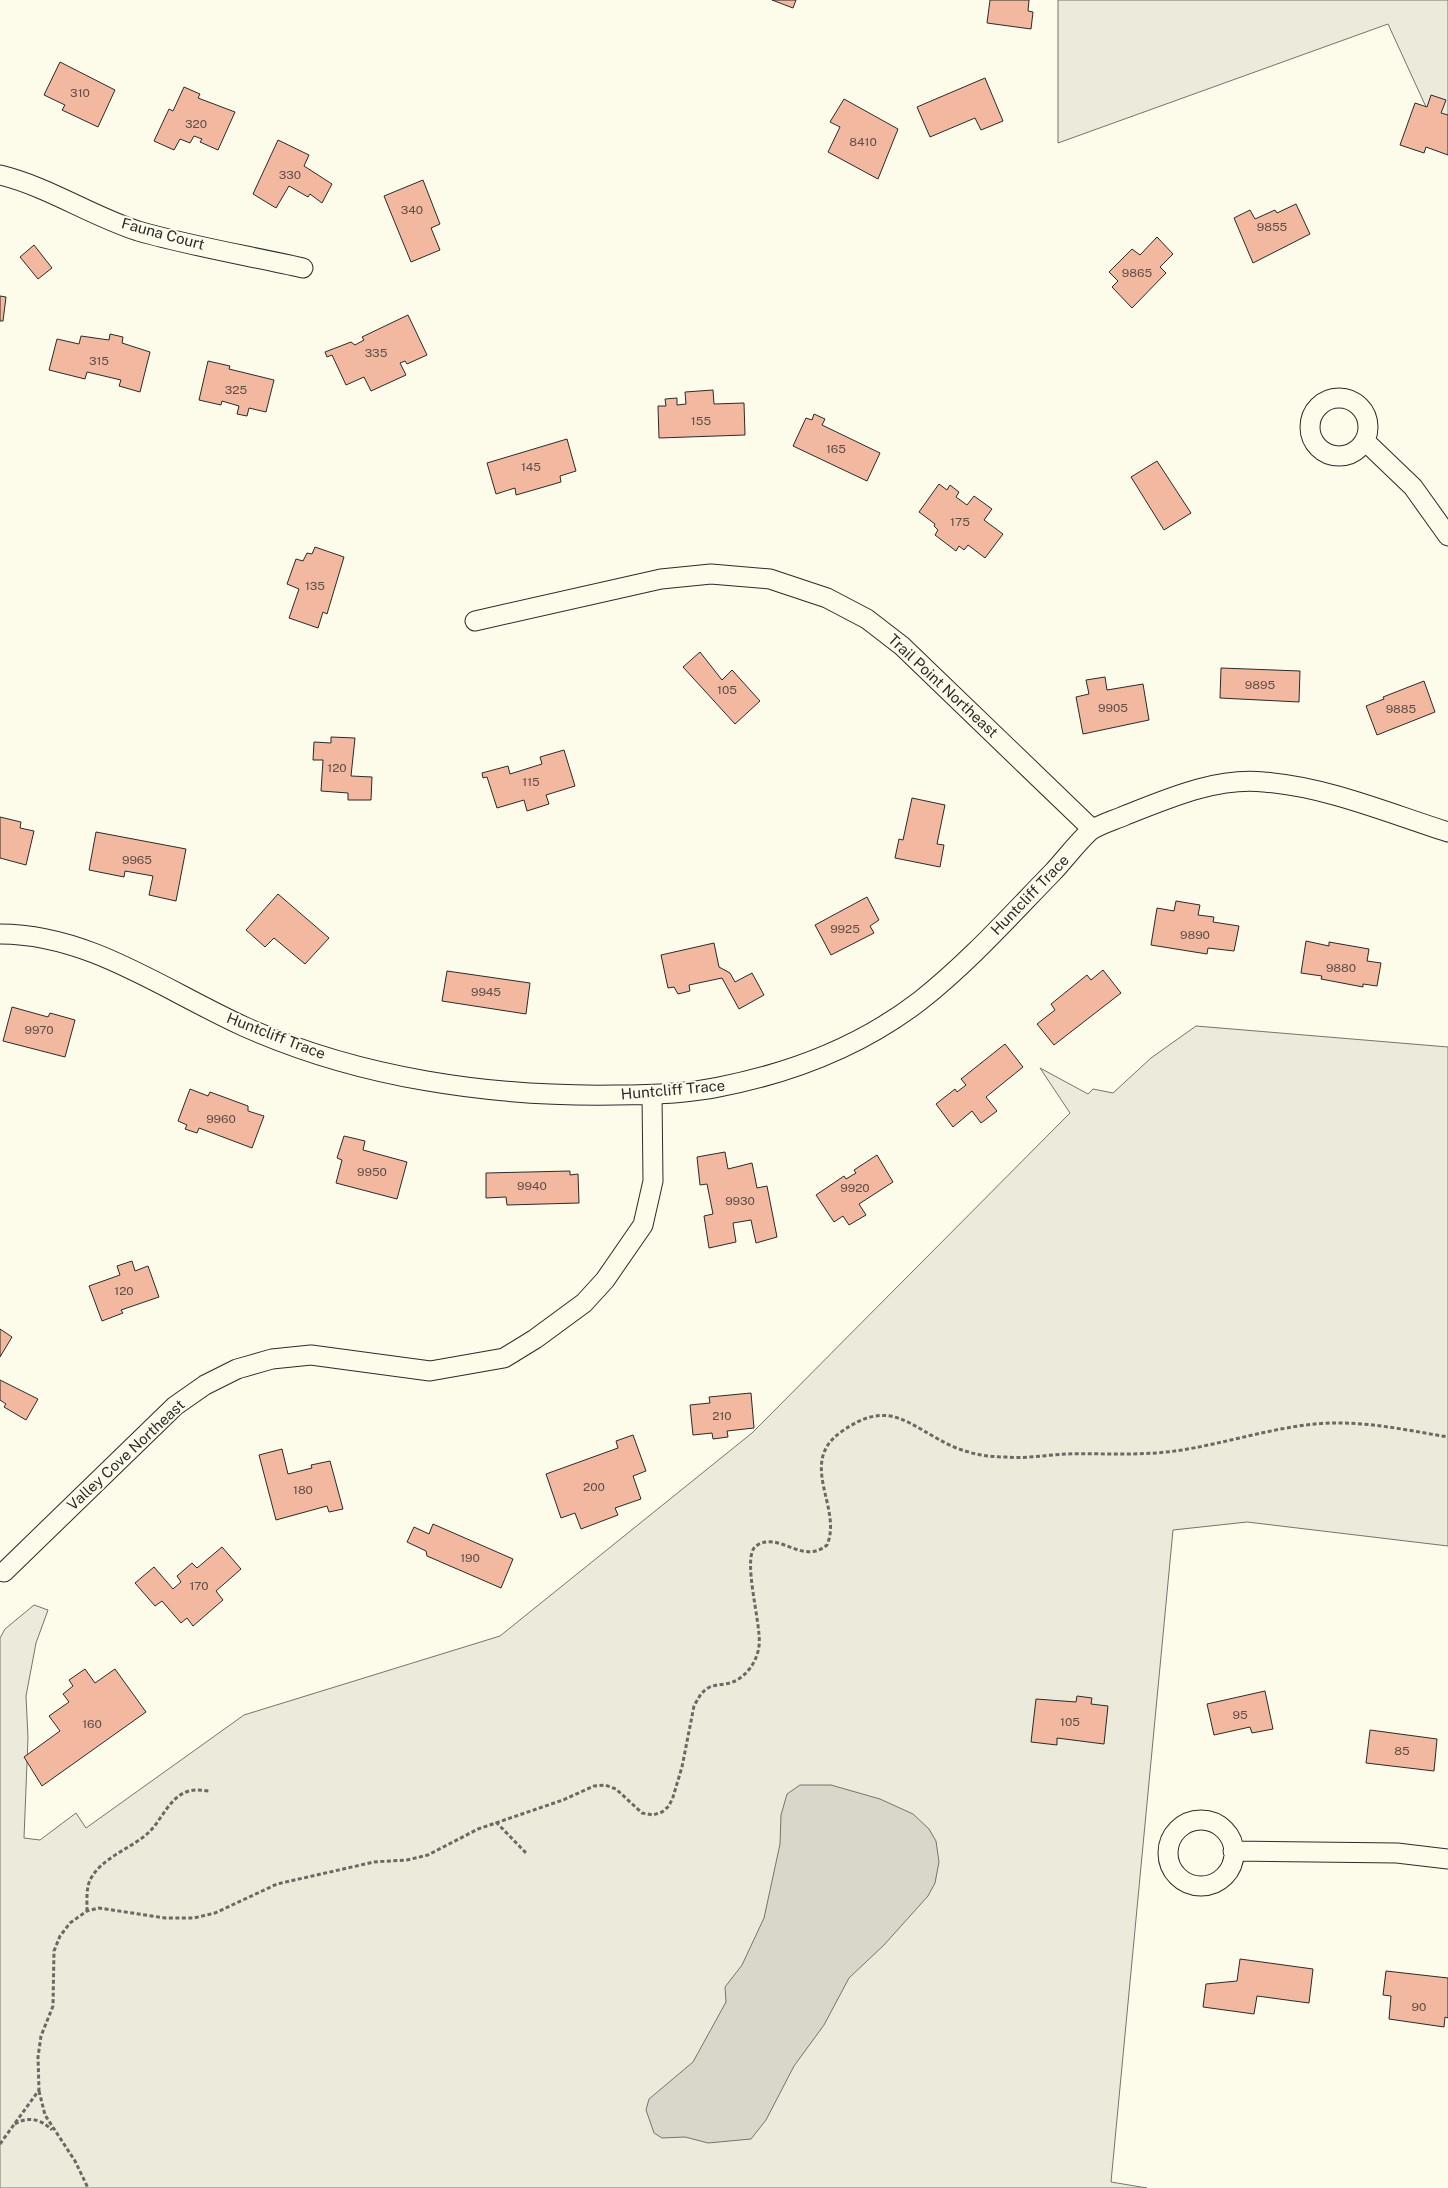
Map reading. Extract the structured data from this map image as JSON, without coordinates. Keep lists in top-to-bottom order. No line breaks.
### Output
{"streets":{"street":["Fauna Court","Trail Point Northeast","Huntcliff Trace","Valley Cove Northeast"]},"crossings":[["Trail Point Northeast","Huntcliff Trace"],["Huntcliff Trace","Valley Cove Northeast"]],"house_numbers":["310","320","8410","330","340","9855","9865","335","315","325","155","165","145","175","135","9895","105","9905","9885","120","115","9965","9925","9890","9880","9945","9970","9960","9950","9940","9920","9930","120","210","200","180","190","170","95","105","160","85","90"]}
